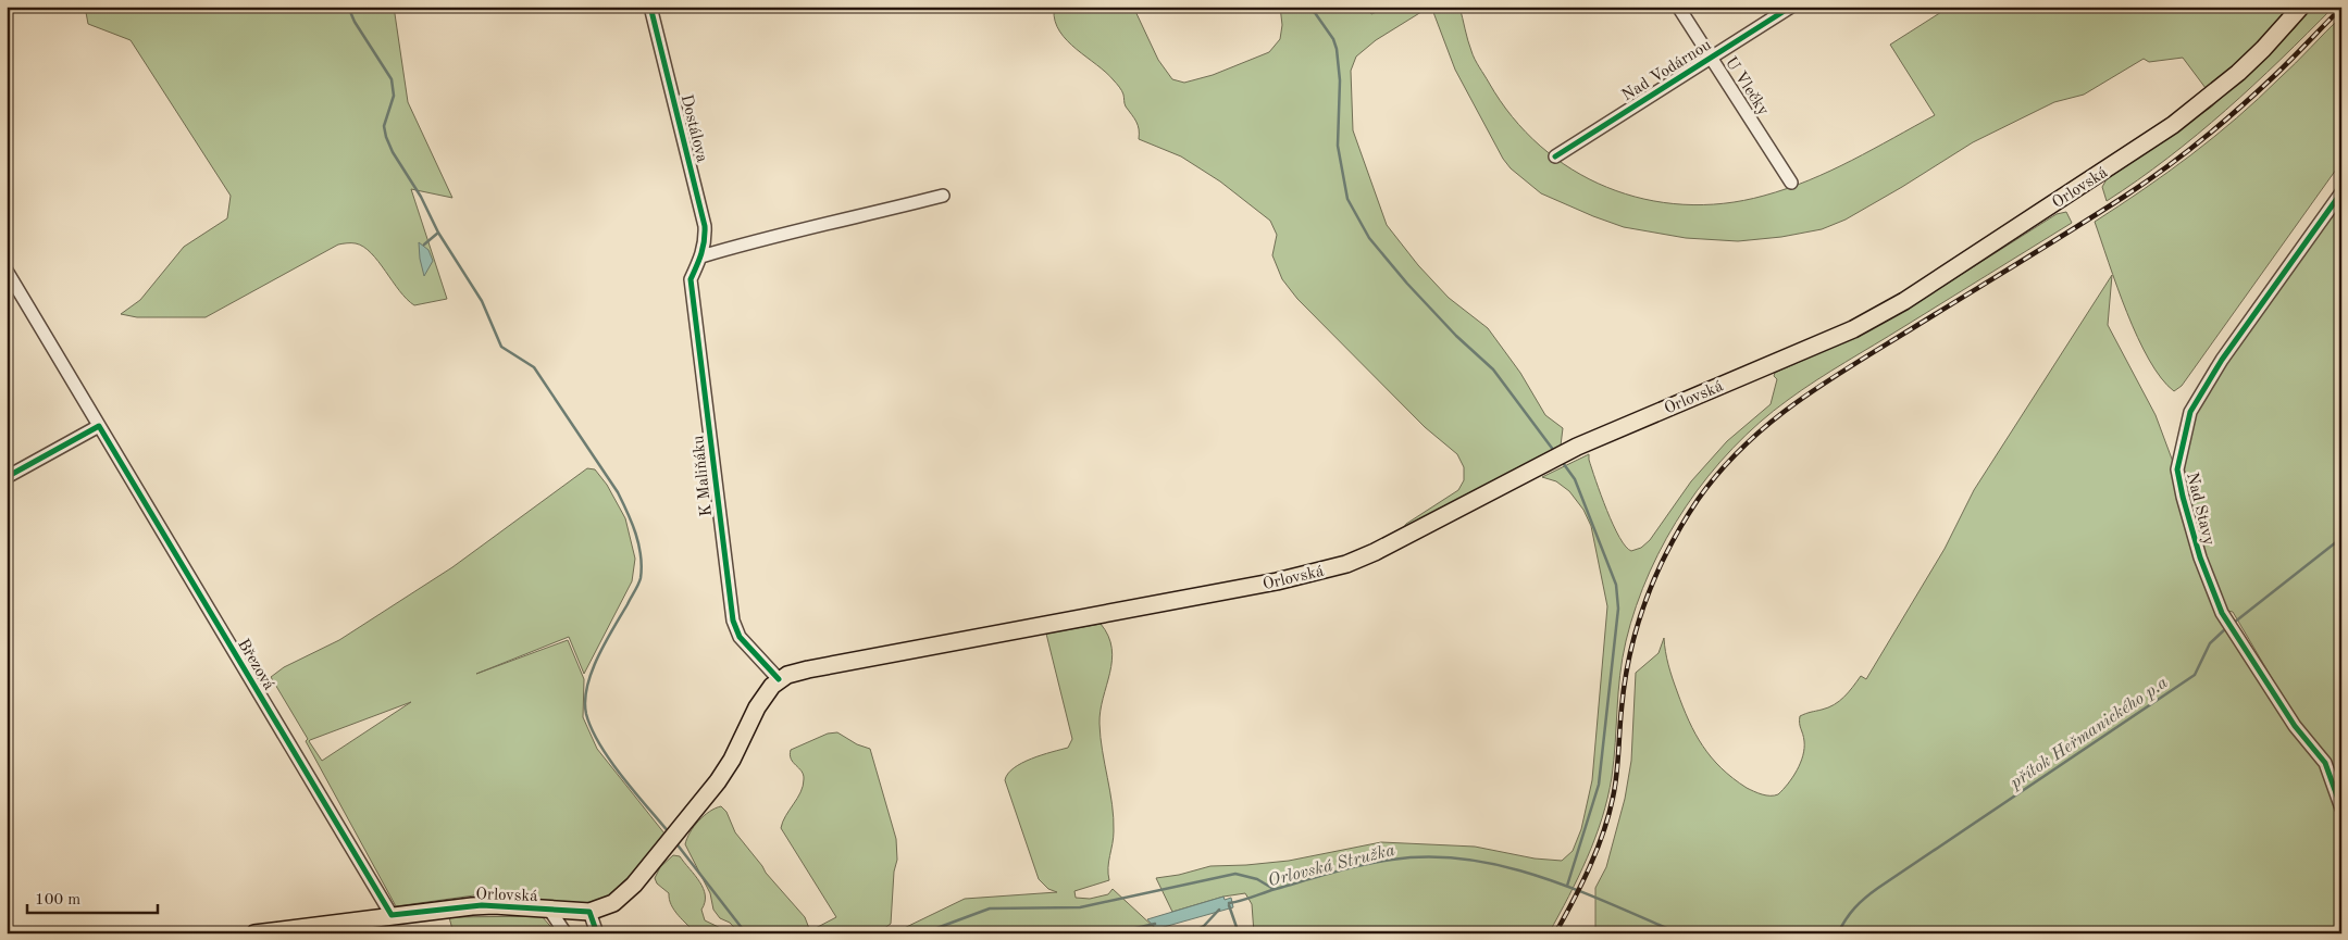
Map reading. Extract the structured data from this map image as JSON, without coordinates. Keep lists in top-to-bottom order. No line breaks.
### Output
{"streets":{"main road":["Orlovská"],"street":["Nad Vodárnou","U Vlečky","Dostálova","K Maliňáku","Nad Stavy","Březová"]},"crossings":[["Nad Vodárnou","U Vlečky"],["Dostálova","K Maliňáku"],["Orlovská","K Maliňáku"],["Orlovská","Březová"]],"water":["přítok Heřmanického p.a","Orlovská Stružka"],"scale_bar":"100 m"}
